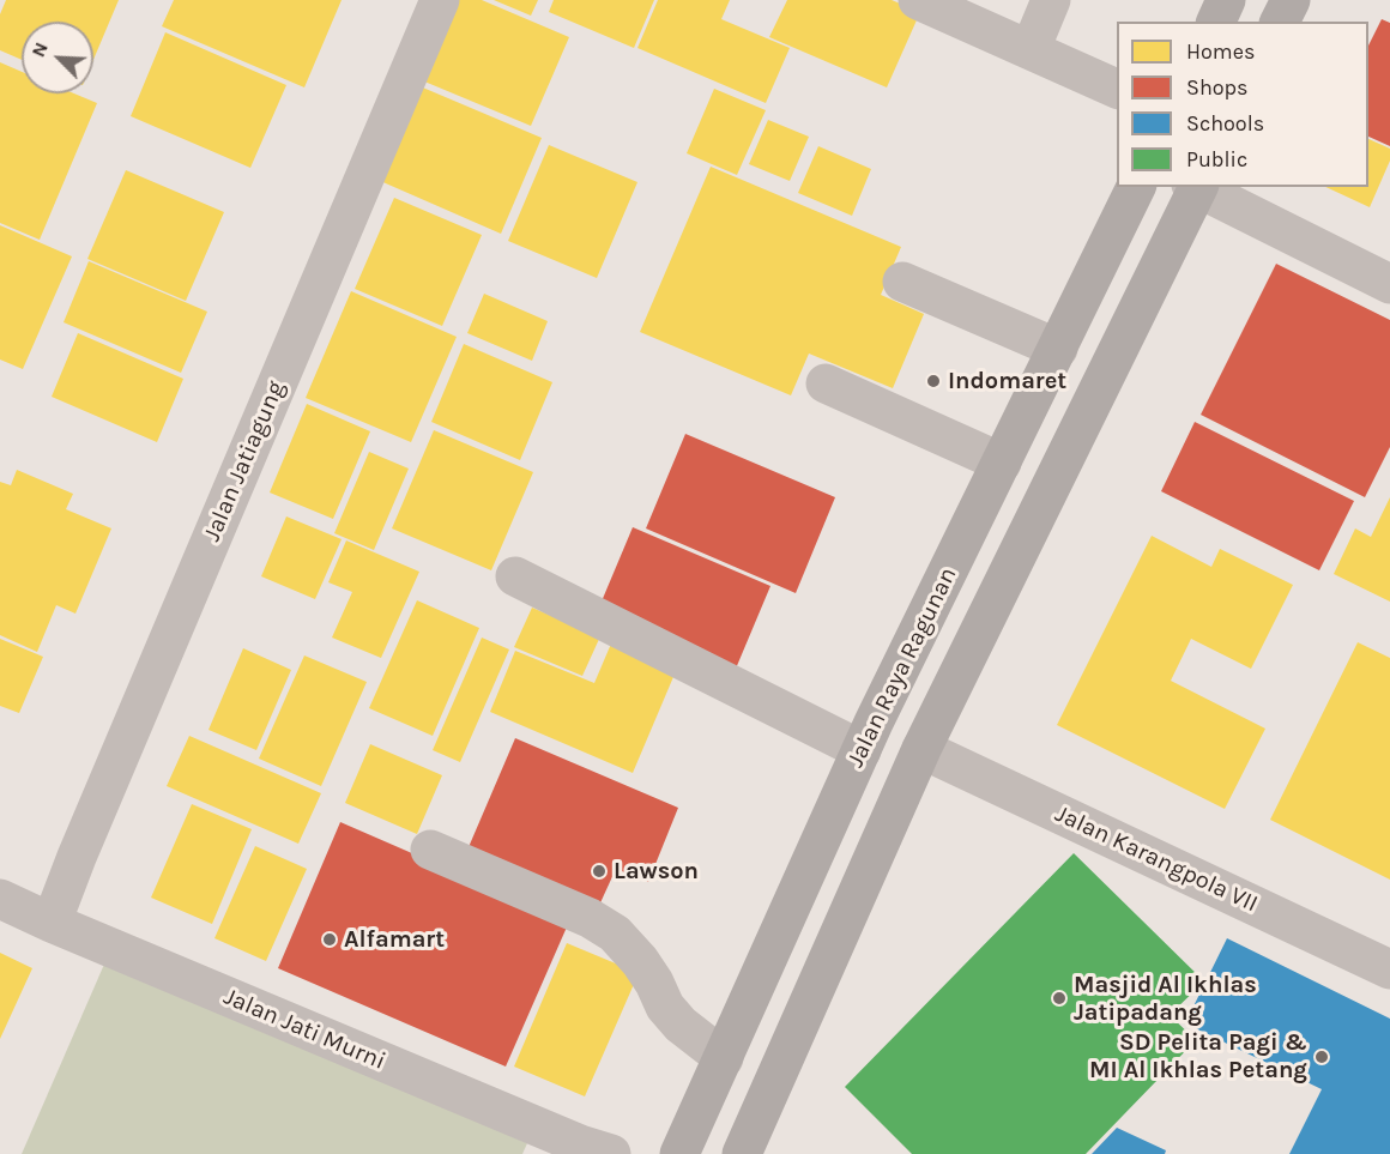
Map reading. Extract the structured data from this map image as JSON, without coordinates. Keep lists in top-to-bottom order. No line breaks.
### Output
{"streets":{"main road":["Jalan Raya Ragunan"],"street":["Jalan Jatiagung","Jalan Karangpola VII","Jalan Jati Murni"]},"crossings":[["Jalan Jatiagung","Jalan Jati Murni"]],"places":["Indomaret","Lawson","Alfamart","Masjid Al Ikhlas Jatipadang","SD Pelita Pagi & MI Al Ikhlas Petang"],"legend":["Homes","Shops","Schools","Public"],"north":"top left"}
